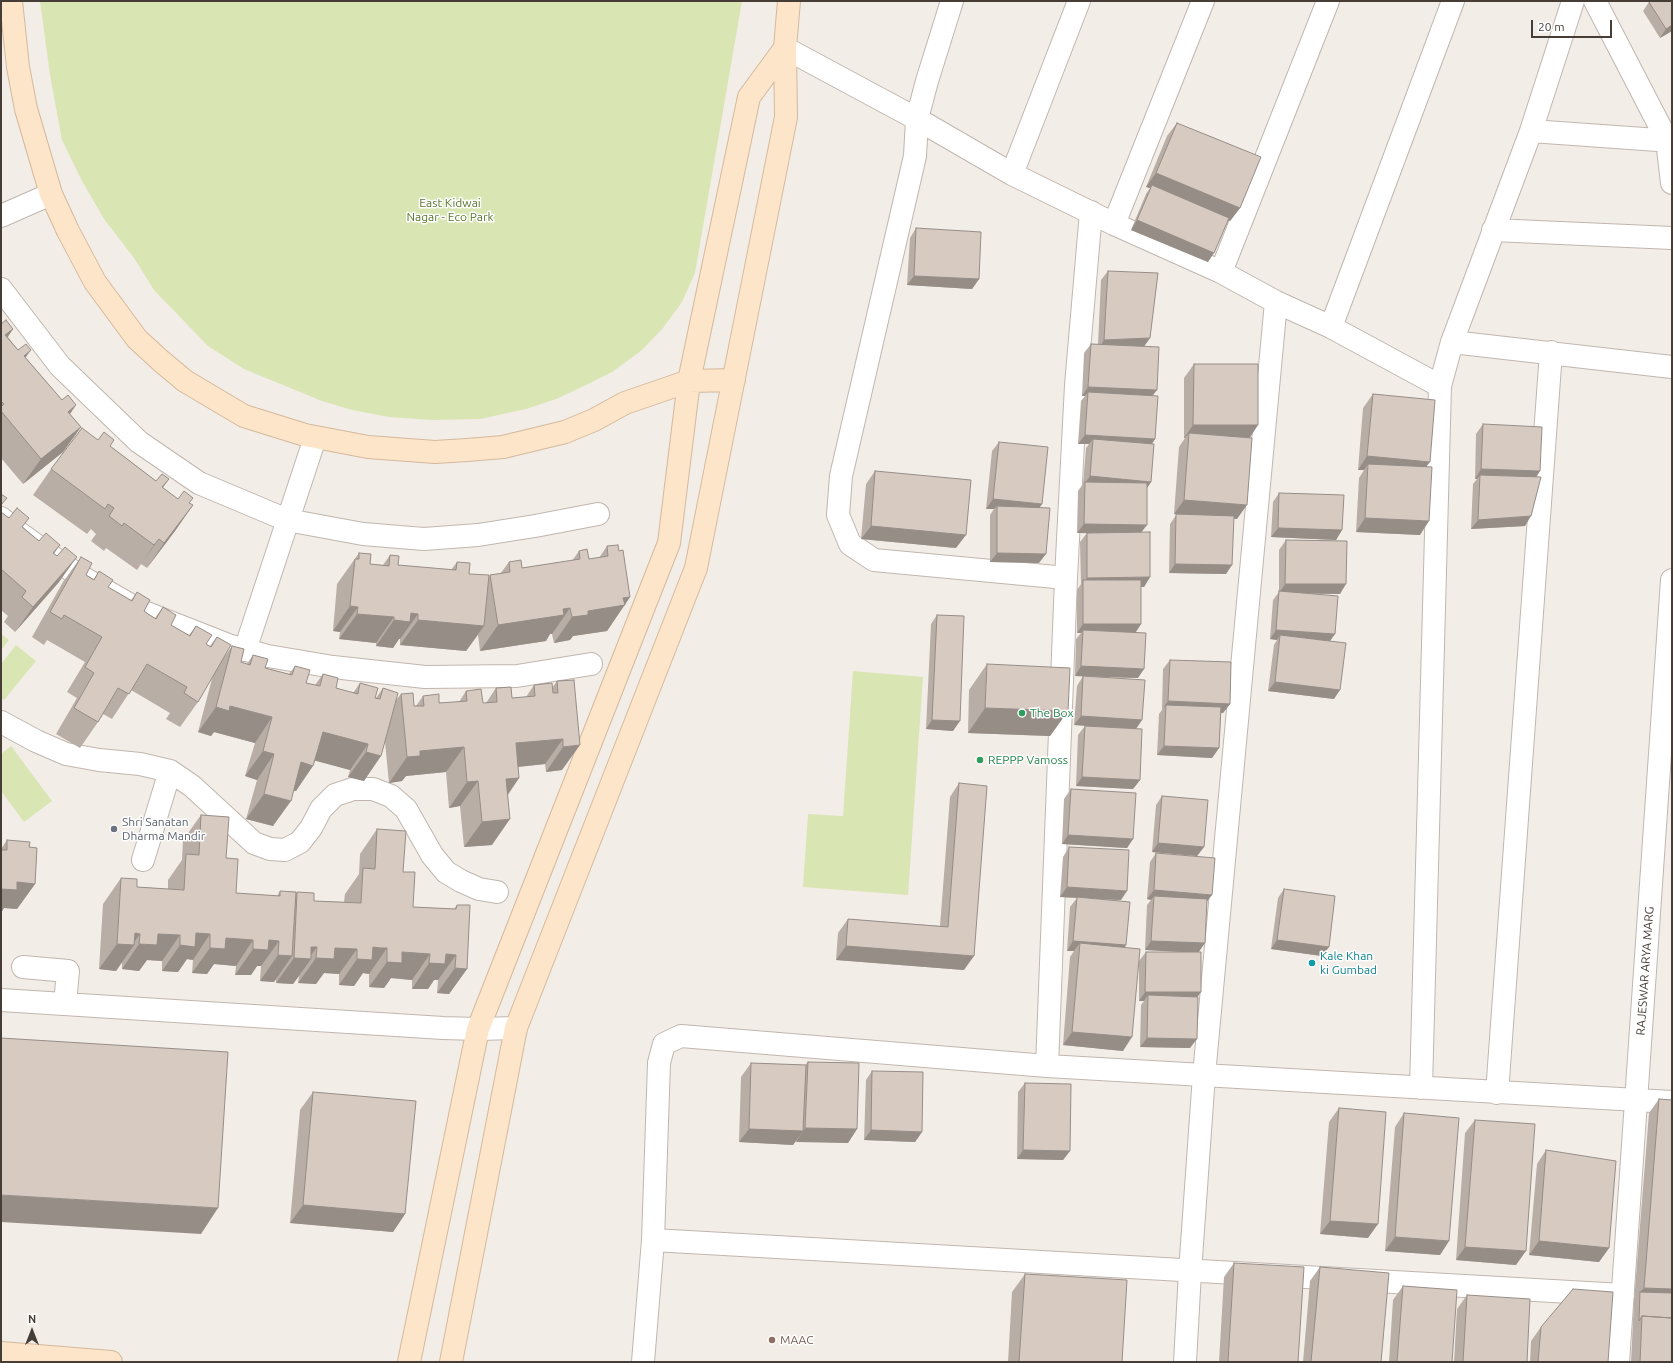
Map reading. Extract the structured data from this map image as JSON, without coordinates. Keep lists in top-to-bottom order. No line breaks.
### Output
{"streets":{"street":["RAJESWAR ARYA MARG"]},"parks":["East Kidwai Nagar - Eco Park"],"places":["The Box","REPPP Vamoss","Shri Sanatan Dharma Mandir","Kale Khan ki Gumbad","MAAC"],"scale_bar":"20 m","north":"top"}
